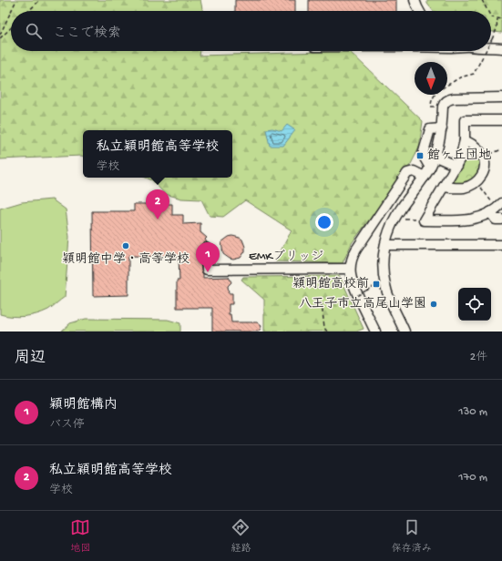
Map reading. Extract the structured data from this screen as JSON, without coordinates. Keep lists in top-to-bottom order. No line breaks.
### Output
{"streets":{"street":["EMKブリッジ"]},"places":{"transit":["館ヶ丘団地","穎明館高校前"],"other":["穎明館中学・高等学校","八王子市立高尾山学園"]},"north":"bottom","page":{"search":"ここで検索","popup":["私立穎明館高等学校","学校"],"pins":["2","1"],"heading":["周辺","2件"],"list":[{"mark":"1","name":"穎明館構内","note":"バス停","value":"130 m"},{"mark":"2","name":"私立穎明館高等学校","note":"学校","value":"170 m"}],"nav":["地図","経路","保存済み"]}}
